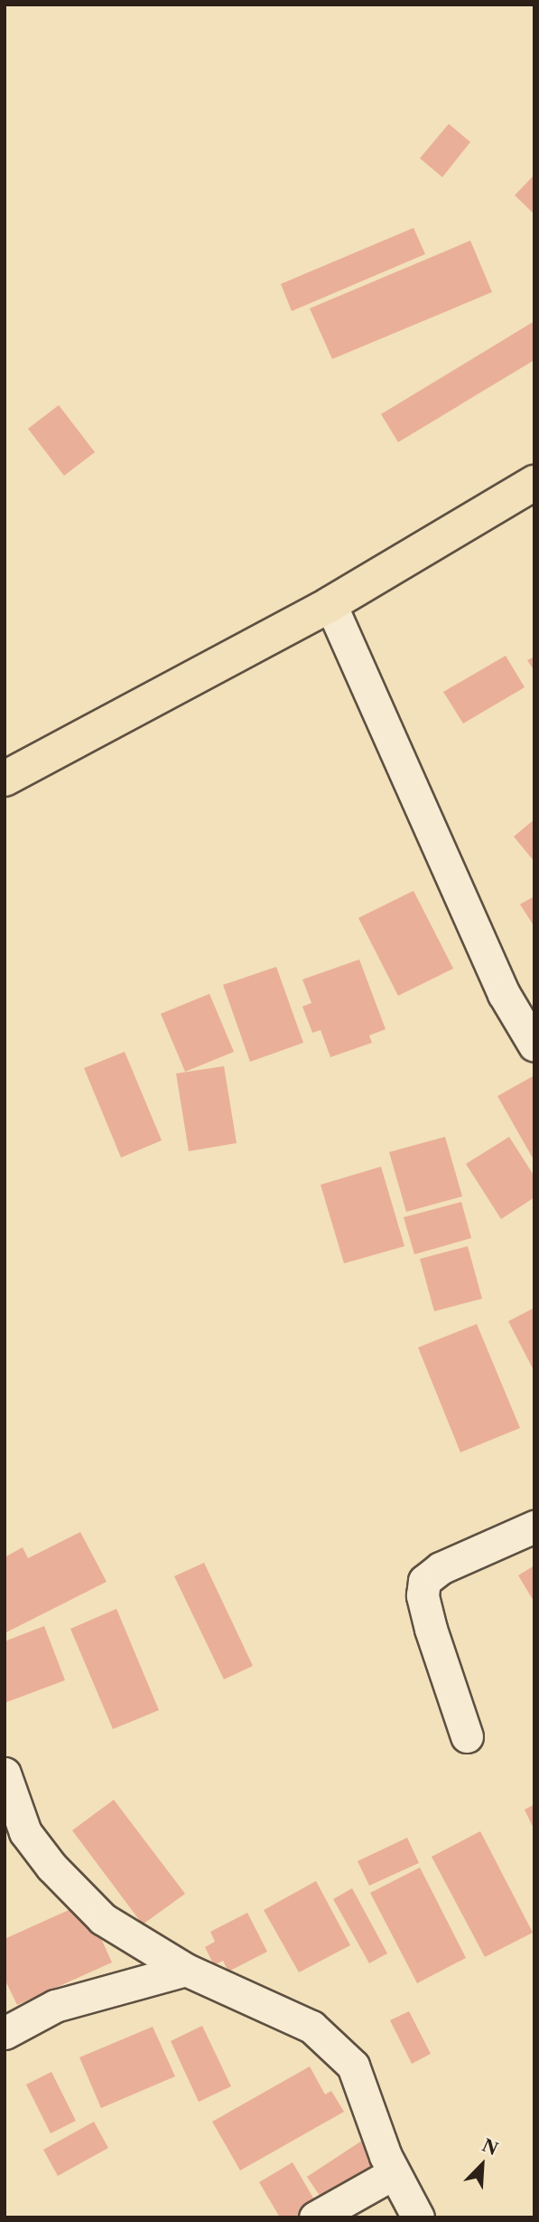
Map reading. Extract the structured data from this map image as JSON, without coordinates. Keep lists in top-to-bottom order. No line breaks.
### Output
{"north":"top right"}
